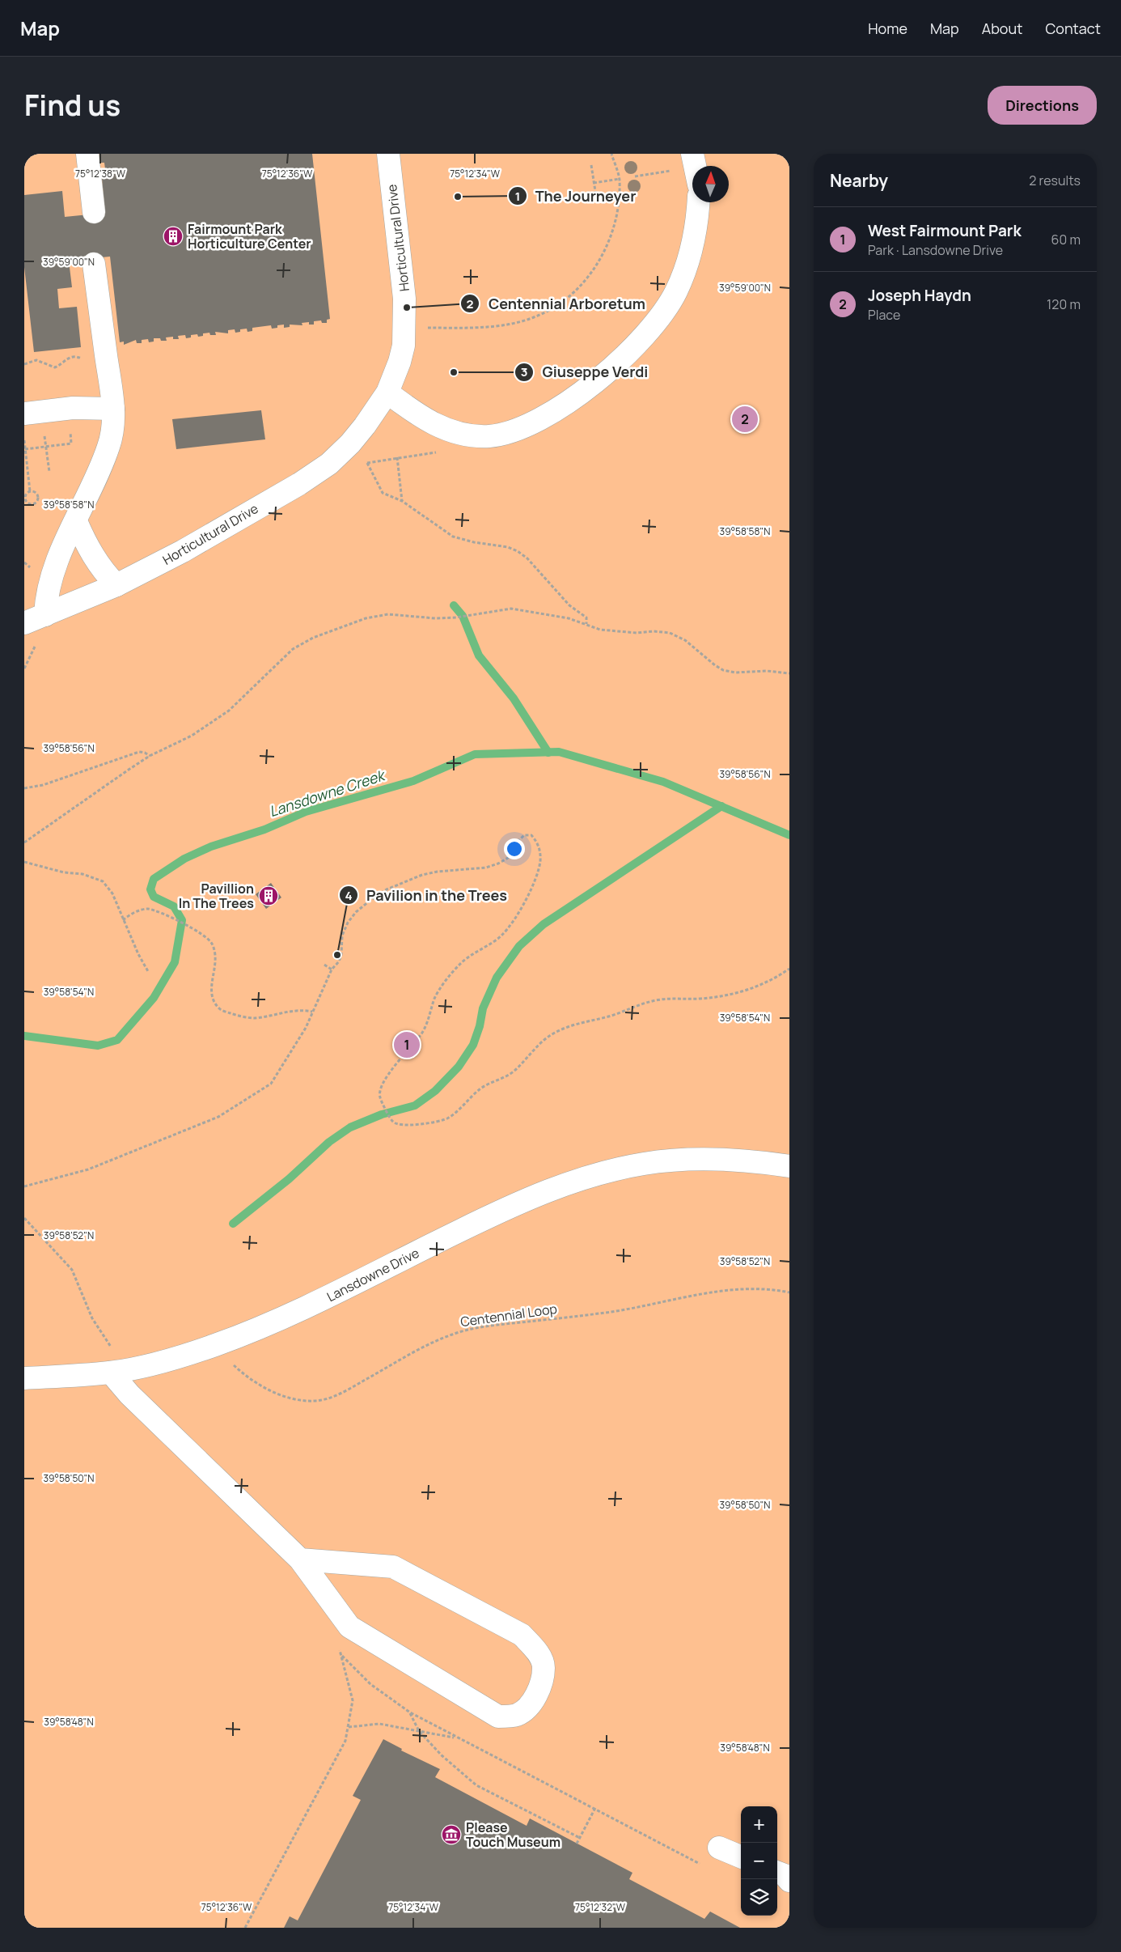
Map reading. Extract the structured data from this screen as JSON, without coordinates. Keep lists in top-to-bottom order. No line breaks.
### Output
{"streets":{"street":["Horticultural Drive","Lansdowne Drive"],"path":["Centennial Loop"]},"crossings":[["Lansdowne Drive","Centennial Loop"]],"water":["Lansdowne Creek"],"places":{"other":["The Journeyer","Centennial Arboretum","Giuseppe Verdi","Pavilion in the Trees"],"building":["Fairmount Park Horticulture Center","Pavillion In The Trees"],"museum":["Please Touch Museum"]},"north":"top","page":{"header":"Map","nav":["Home","Map","About","Contact"],"title":"Find us","buttons":"Directions","heading":["Nearby","2 results"],"list":[{"mark":"1","name":"West Fairmount Park","note":"Park · Lansdowne Drive","value":"60 m"},{"mark":"2","name":"Joseph Haydn","note":"Place","value":"120 m"}],"pins":["2","1"],"map_buttons":["+","−"]},"coordinates":["75°12'38\"W","75°12'36\"W","75°12'34\"W","39°59'00\"N","39°58'58\"N","39°58'56\"N","39°58'54\"N","39°58'52\"N","39°58'50\"N","39°58'48\"N","75°12'32\"W"]}
